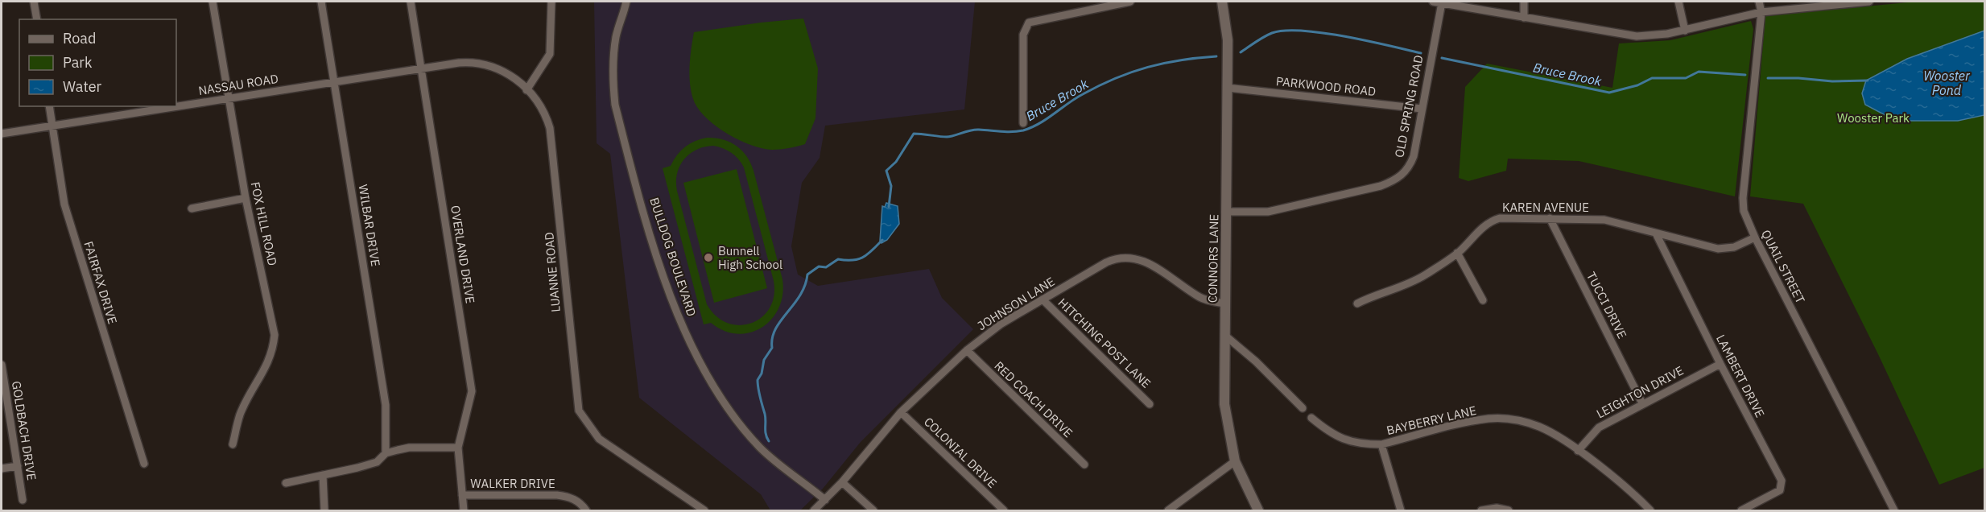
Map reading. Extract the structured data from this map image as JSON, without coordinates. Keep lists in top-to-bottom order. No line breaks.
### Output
{"streets":{"street":["NASSAU ROAD","PARKWOOD ROAD","OLD SPRING ROAD","KAREN AVENUE","FOX HILL ROAD","WILBAR DRIVE","OVERLAND DRIVE","BULLDOG BOULEVARD","CONNORS LANE","QUAIL STREET","LUANNE ROAD","FAIRFAX DRIVE","JOHNSON LANE","TUCCI DRIVE","HITCHING POST LANE","LAMBERT DRIVE","LEIGHTON DRIVE","RED COACH DRIVE","BAYBERRY LANE","GOLDBACH DRIVE","COLONIAL DRIVE","WALKER DRIVE"]},"crossings":[["NASSAU ROAD","FOX HILL ROAD"],["NASSAU ROAD","WILBAR DRIVE"],["NASSAU ROAD","OVERLAND DRIVE"],["NASSAU ROAD","LUANNE ROAD"],["NASSAU ROAD","FAIRFAX DRIVE"],["PARKWOOD ROAD","OLD SPRING ROAD"],["PARKWOOD ROAD","CONNORS LANE"],["OLD SPRING ROAD","CONNORS LANE"],["KAREN AVENUE","QUAIL STREET"],["KAREN AVENUE","TUCCI DRIVE"],["KAREN AVENUE","LAMBERT DRIVE"],["OVERLAND DRIVE","LUANNE ROAD"],["OVERLAND DRIVE","WALKER DRIVE"],["BULLDOG BOULEVARD","JOHNSON LANE"],["CONNORS LANE","JOHNSON LANE"],["JOHNSON LANE","HITCHING POST LANE"],["JOHNSON LANE","RED COACH DRIVE"],["JOHNSON LANE","COLONIAL DRIVE"],["TUCCI DRIVE","LEIGHTON DRIVE"],["LAMBERT DRIVE","LEIGHTON DRIVE"],["LEIGHTON DRIVE","BAYBERRY LANE"]],"water":["Bruce Brook","Wooster Pond"],"parks":["Wooster Park"],"places":["Bunnell High School"],"legend":["Road","Park","Water"]}
